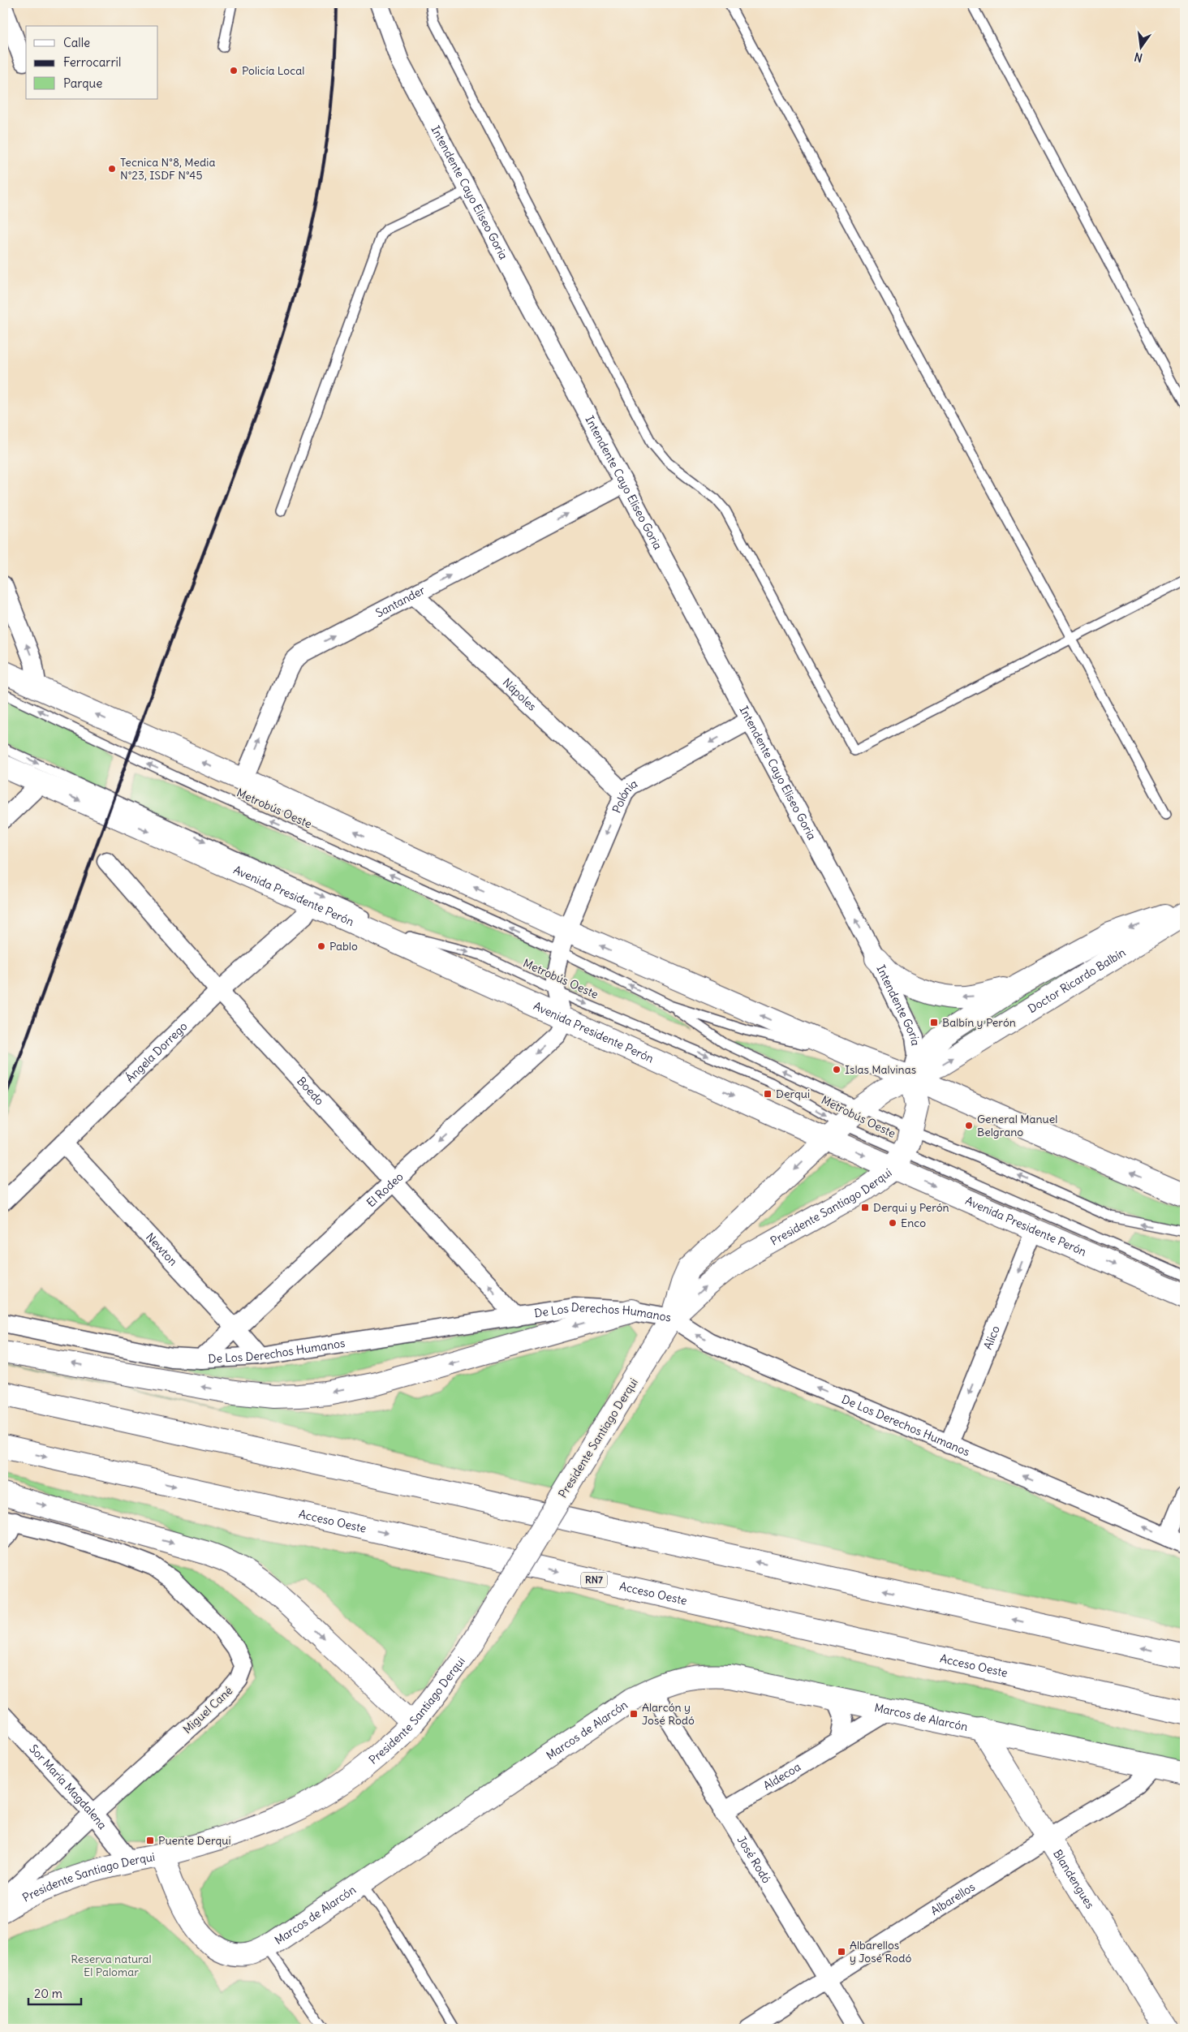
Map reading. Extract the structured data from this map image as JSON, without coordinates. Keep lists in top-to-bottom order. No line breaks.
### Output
{"streets":{"main road":["Avenida Presidente Perón","Doctor Ricardo Balbín","Presidente Santiago Derqui","Acceso Oeste","RN7","Marcos de Alarcón","Blandengues"],"street":["Intendente Cayo Eliseo Goria","Santander","Nápoles","Polónia","Intendente Goria","Ángela Dorrego","Boedo","El Rodeo","Newton","De Los Derechos Humanos","Alico","Miguel Cané","Aldecoa","Sor María Magdalena","José Rodó","Albarellos"],"lane":["Metrobús Oeste"]},"crossings":[["Intendente Cayo Eliseo Goria","Santander"],["Intendente Cayo Eliseo Goria","Polónia"],["Intendente Cayo Eliseo Goria","Intendente Goria"],["Santander","Nápoles"],["Nápoles","Polónia"],["Polónia","Metrobús Oeste"],["Polónia","Avenida Presidente Perón"],["Polónia","El Rodeo"],["Metrobús Oeste","Avenida Presidente Perón"],["Metrobús Oeste","Doctor Ricardo Balbín"],["Metrobús Oeste","El Rodeo"],["Metrobús Oeste","Presidente Santiago Derqui"],["Avenida Presidente Perón","Doctor Ricardo Balbín"],["Avenida Presidente Perón","Ángela Dorrego"],["Avenida Presidente Perón","El Rodeo"],["Avenida Presidente Perón","Presidente Santiago Derqui"],["Avenida Presidente Perón","Alico"],["Doctor Ricardo Balbín","Intendente Goria"],["Doctor Ricardo Balbín","Presidente Santiago Derqui"],["Intendente Goria","Presidente Santiago Derqui"],["Ángela Dorrego","Boedo"],["Ángela Dorrego","Newton"],["Boedo","El Rodeo"],["Boedo","De Los Derechos Humanos"],["El Rodeo","Newton"],["El Rodeo","De Los Derechos Humanos"],["Presidente Santiago Derqui","De Los Derechos Humanos"],["Presidente Santiago Derqui","Marcos de Alarcón"],["Presidente Santiago Derqui","Sor María Magdalena"],["Newton","De Los Derechos Humanos"],["De Los Derechos Humanos","Alico"],["Miguel Cané","Sor María Magdalena"],["Marcos de Alarcón","Aldecoa"],["Marcos de Alarcón","José Rodó"],["Marcos de Alarcón","Blandengues"],["Marcos de Alarcón","Albarellos"],["Aldecoa","José Rodó"],["José Rodó","Albarellos"],["Blandengues","Albarellos"]],"one_way":["Santander","Polónia","El Rodeo","De Los Derechos Humanos","Alico"],"parks":["Reserva natural El Palomar"],"places":{"other":["Policía Local","Tecnica N°8, Media N°23, ISDF N°45","Pablo","Islas Malvinas","General Manuel Belgrano","Enco"],"transit":["Balbín y Perón","Derqui","Derqui y Perón","Alarcón y José Rodó","Puente Derqui","Albarellos y José Rodó"]},"legend":["Calle","Ferrocarril","Parque"],"scale_bar":"20 m","north":"bottom"}
